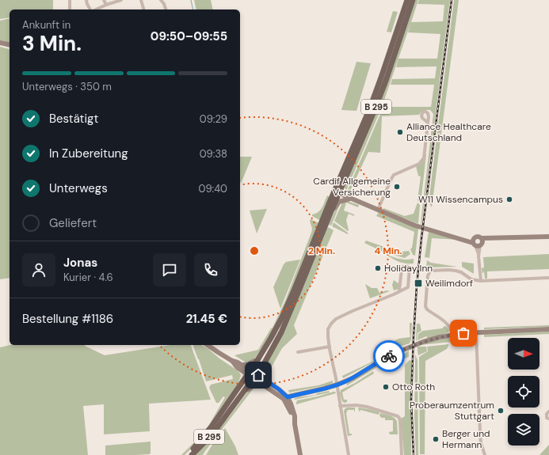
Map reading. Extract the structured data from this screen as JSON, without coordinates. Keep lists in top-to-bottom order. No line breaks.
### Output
{"streets":{"main road":["B 295"]},"places":{"other":["Alliance Healthcare Deutschland","Cardif Allgemeine Versicherung","W11 Wissencampus","Holiday Inn","Otto Roth","Proberaumzentrum Stuttgart","Berger und Hermann"],"transit":["Weilimdorf"]},"north":"right","page":{"heading":["3 Min.","Ankunft in","09:50–09:55"],"panel":["Jonas","Kurier · 4.6","Bestellung #1186","21.45 €"],"bar":"Unterwegs · 350 m","list":[["Bestätigt","09:29"],["In Zubereitung","09:38"],["Unterwegs","09:40"],"Geliefert"]},"rings":["2 Min.","4 Min."]}
